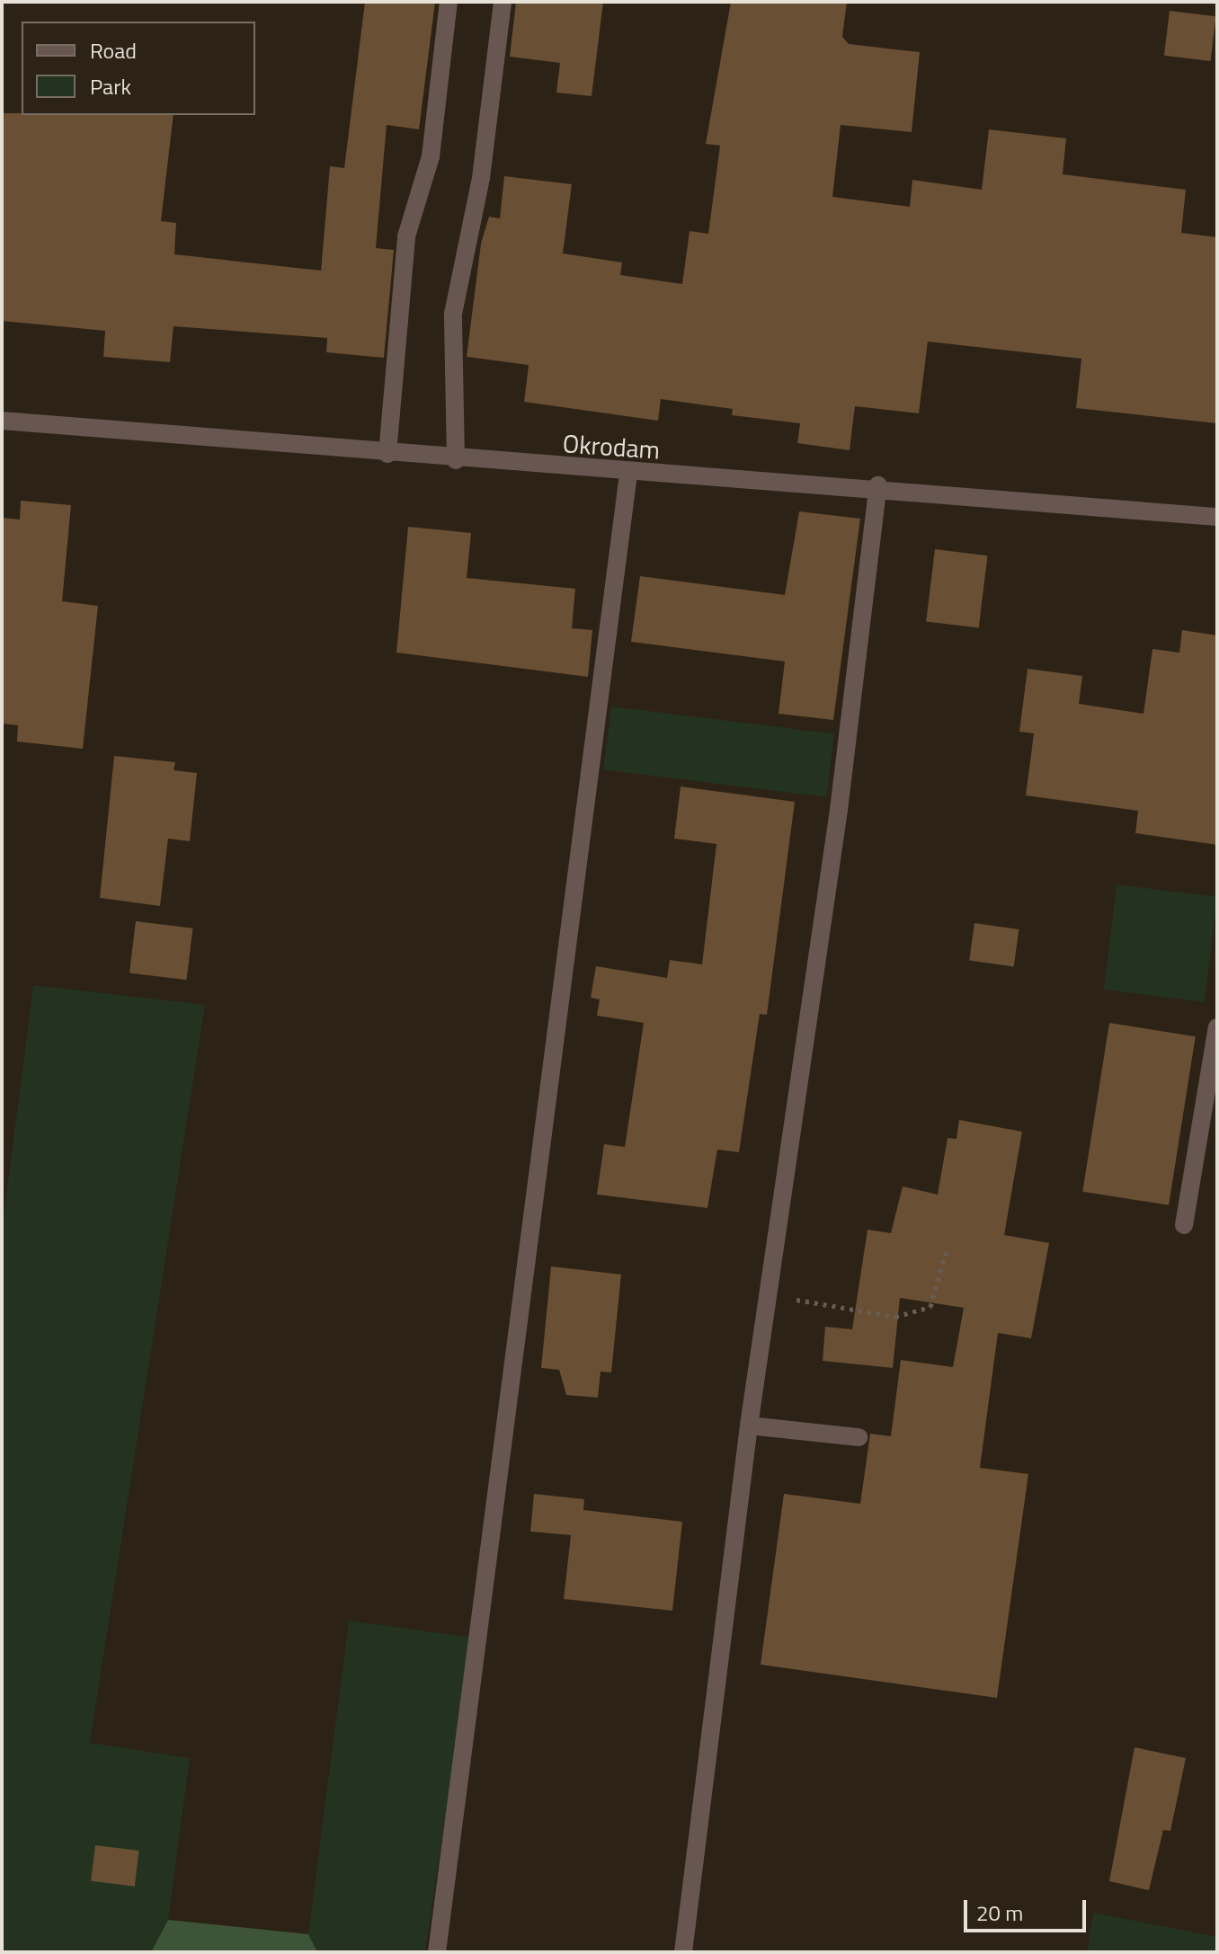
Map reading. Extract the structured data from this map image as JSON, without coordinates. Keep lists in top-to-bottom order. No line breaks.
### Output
{"streets":{"street":["Okrodam"]},"legend":["Road","Park"],"scale_bar":"20 m"}
